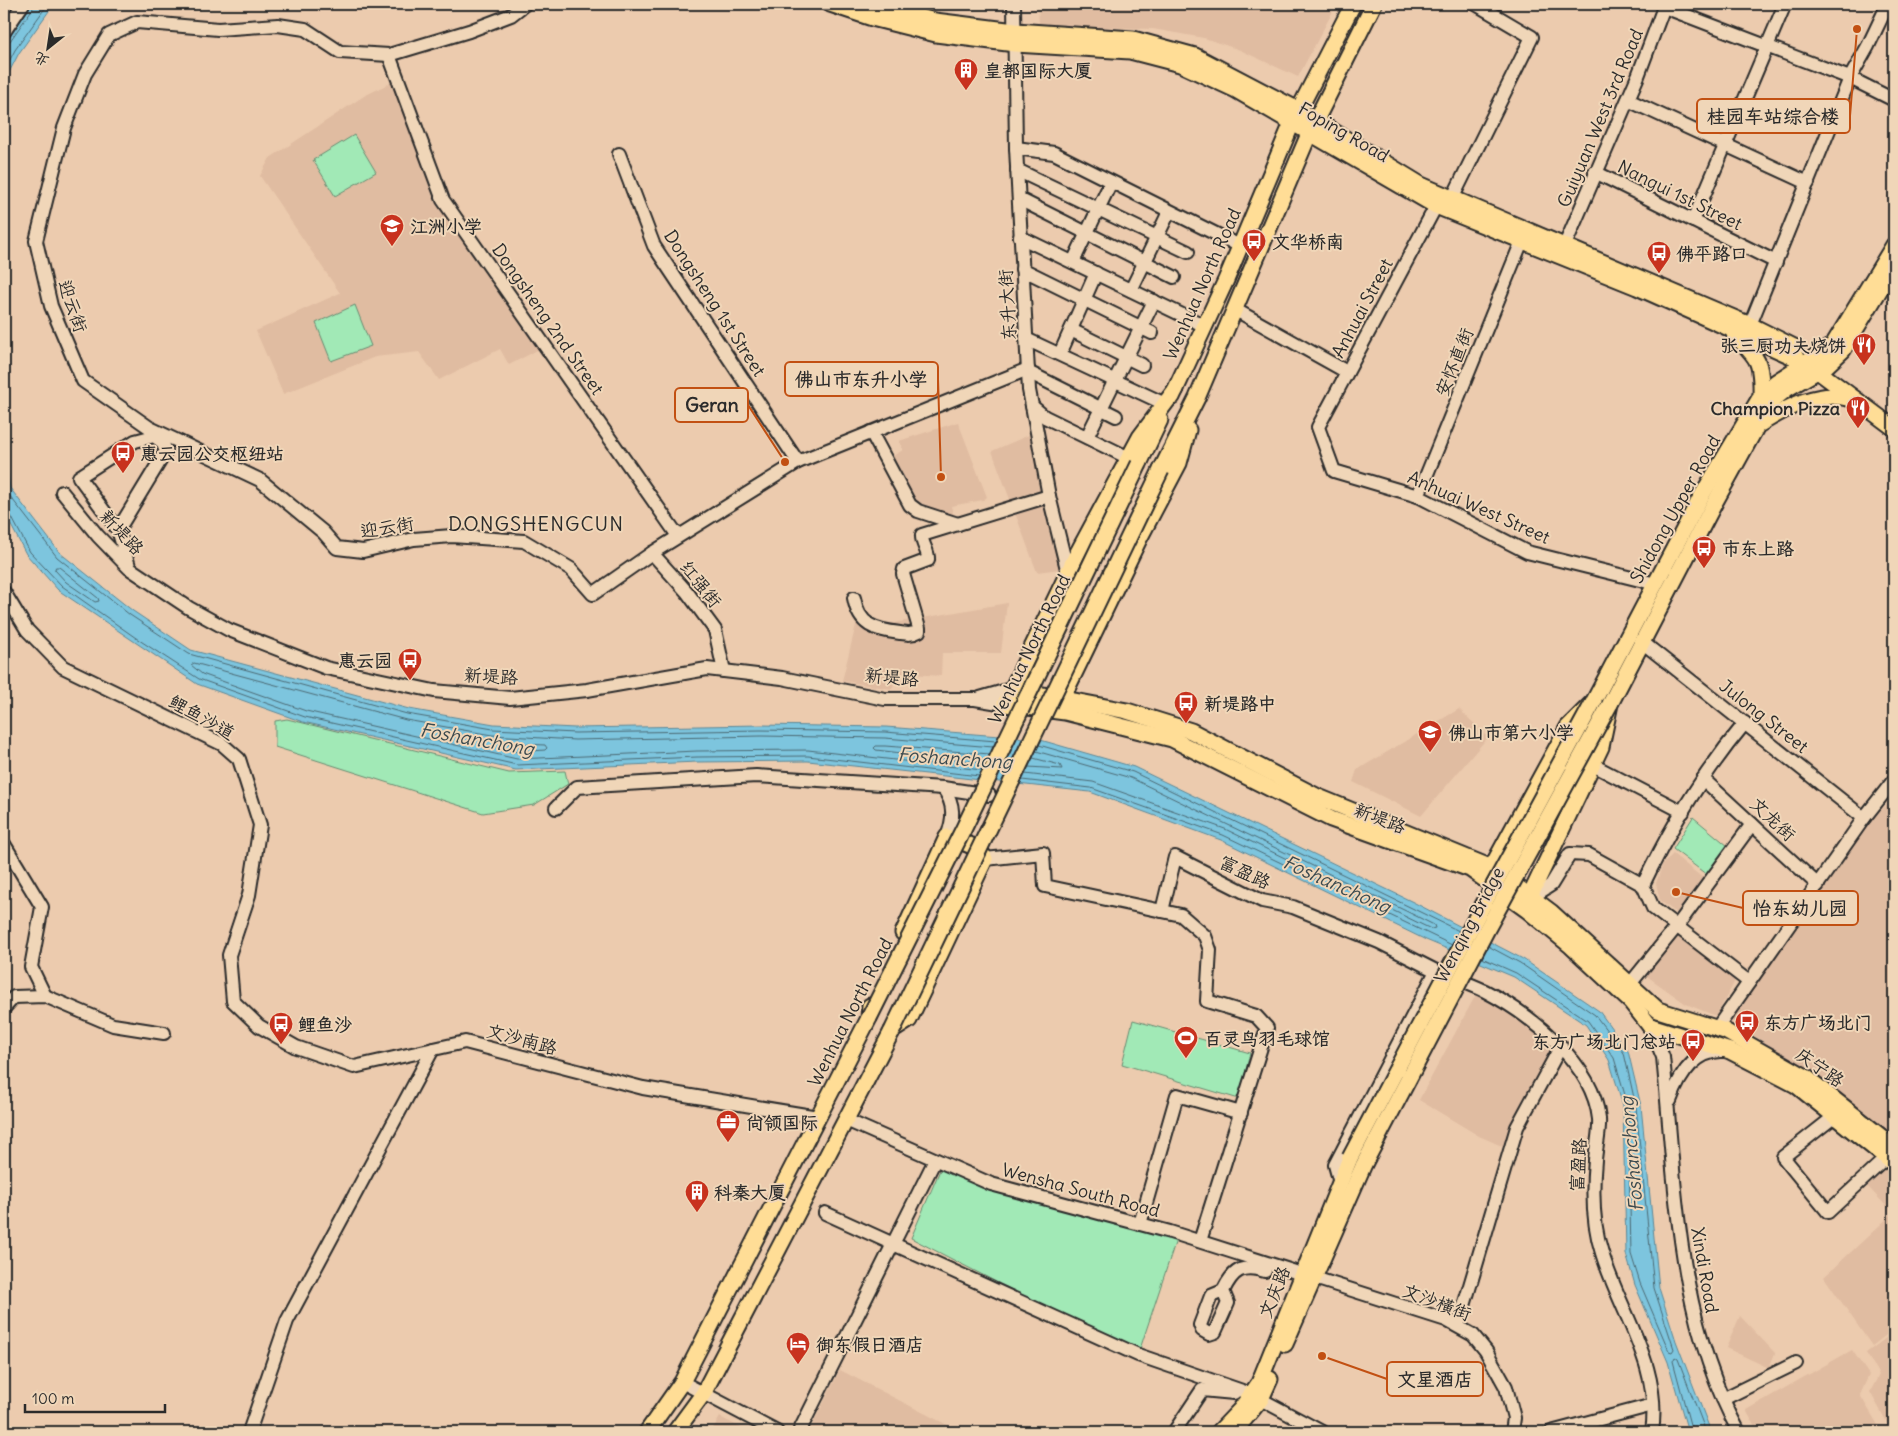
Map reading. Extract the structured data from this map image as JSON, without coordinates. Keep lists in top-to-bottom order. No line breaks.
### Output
{"streets":{"main road":["Foping Road","Wenhua North Road","Shidong Upper Road","新堤路","Wenqing Bridge","庆宁路","文庆路"],"street":["Guiyuan West 3rd Road","Nangui 1st Street","Dongsheng 1st Street","东升大街","迎云街","Anhuai Street","Dongsheng 2nd Street","安怀直街","Anhuai West Street","红强街","Julong Street","鲤鱼沙道","文龙街","富盈路","文沙南路","Wensha South Road","Xindi Road","文沙横街"]},"crossings":[["Guiyuan West 3rd Road","Foping Road"],["Guiyuan West 3rd Road","Nangui 1st Street"],["Foping Road","Wenhua North Road"],["Foping Road","东升大街"],["Foping Road","Anhuai Street"],["Foping Road","安怀直街"],["Foping Road","Shidong Upper Road"],["Wenhua North Road","文沙南路"],["Dongsheng 1st Street","红强街"],["东升大街","红强街"],["迎云街","Dongsheng 2nd Street"],["迎云街","红强街"],["Anhuai Street","Anhuai West Street"],["Dongsheng 2nd Street","红强街"],["安怀直街","Anhuai West Street"],["Anhuai West Street","Shidong Upper Road"],["Shidong Upper Road","Julong Street"],["Shidong Upper Road","Wenqing Bridge"],["新堤路","红强街"],["新堤路","庆宁路"],["新堤路","Xindi Road"],["鲤鱼沙道","文沙南路"],["Wenqing Bridge","文庆路"],["Wensha South Road","文庆路"],["Wensha South Road","文沙横街"],["文庆路","文沙横街"]],"districts":["DONGSHENGCUN"],"water":["Foshanchong"],"places":{"other":["桂园车站综合楼","Geran","佛山市东升小学","怡东幼儿园","文星酒店"],"building":["皇都国际大厦","科秦大厦"],"school or university":["江洲小学","佛山市第六小学"],"bus stop":["文华桥南","佛平路口","惠云园公交枢纽站","市东上路","惠云园","新堤路中","东方广场北门","鲤鱼沙","东方广场北门总站"],"restaurant":["张三厨功夫烧饼","Champion Pizza"],"sports":["百灵鸟羽毛球馆"],"office":["尚领国际"],"hotel":["御东假日酒店"]},"scale_bar":"100 m","north":"bottom left"}
